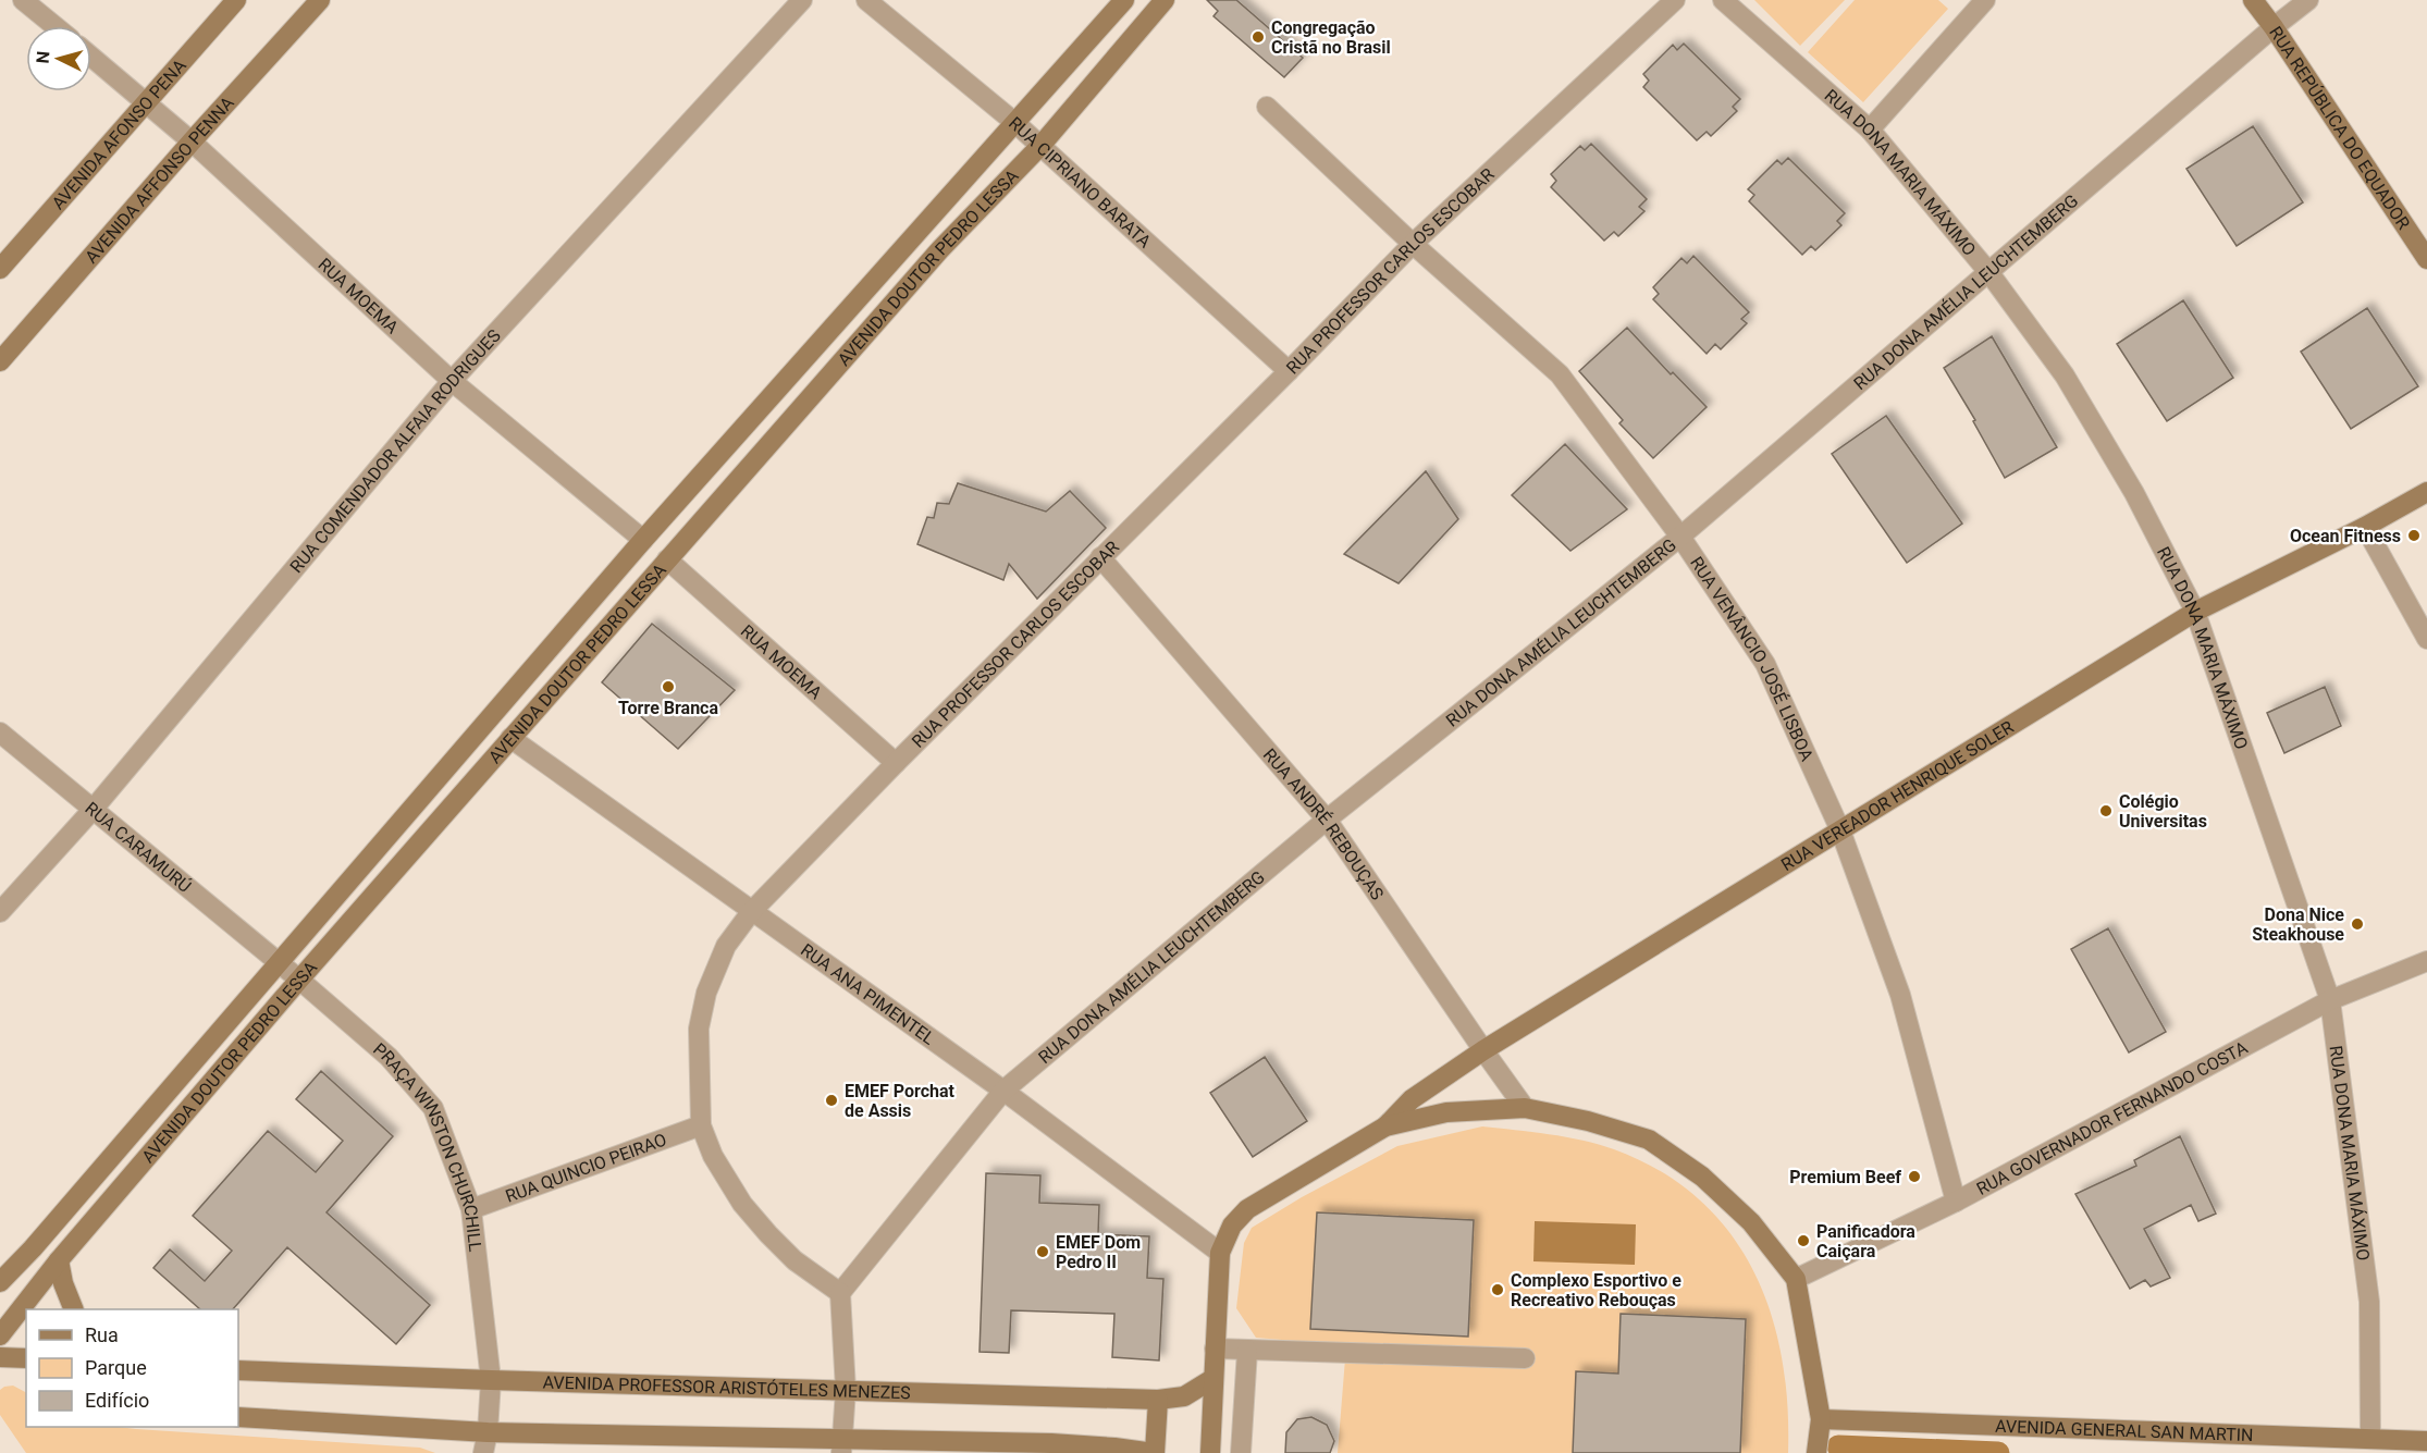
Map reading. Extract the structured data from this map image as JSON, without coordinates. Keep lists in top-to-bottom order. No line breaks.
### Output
{"streets":{"main road":["RUA REPÚBLICA DO EQUADOR","AVENIDA AFONSO PENA","AVENIDA AFFONSO PENNA","AVENIDA DOUTOR PEDRO LESSA","RUA VEREADOR HENRIQUE SOLER","AVENIDA PROFESSOR ARISTÓTELES MENEZES","AVENIDA GENERAL SAN MARTIN"],"street":["RUA DONA MARIA MÁXIMO","RUA CIPRIANO BARATA","RUA PROFESSOR CARLOS ESCOBAR","RUA DONA AMÉLIA LEUCHTEMBERG","RUA MOEMA","RUA COMENDADOR ALFAIA RODRIGUES","RUA VENÂNCIO JOSÉ LISBOA","RUA ANDRÉ REBOUÇAS","RUA CARAMURÚ","RUA ANA PIMENTEL","RUA GOVERNADOR FERNANDO COSTA","PRAÇA WINSTON CHURCHILL","RUA QUINCIO PEIRAO"]},"crossings":[["RUA REPÚBLICA DO EQUADOR","RUA DONA AMÉLIA LEUCHTEMBERG"],["AVENIDA AFONSO PENA","RUA MOEMA"],["RUA DONA MARIA MÁXIMO","RUA DONA AMÉLIA LEUCHTEMBERG"],["RUA DONA MARIA MÁXIMO","RUA VEREADOR HENRIQUE SOLER"],["RUA DONA MARIA MÁXIMO","RUA GOVERNADOR FERNANDO COSTA"],["RUA DONA MARIA MÁXIMO","AVENIDA GENERAL SAN MARTIN"],["AVENIDA AFFONSO PENNA","RUA MOEMA"],["RUA CIPRIANO BARATA","AVENIDA DOUTOR PEDRO LESSA"],["RUA CIPRIANO BARATA","RUA PROFESSOR CARLOS ESCOBAR"],["AVENIDA DOUTOR PEDRO LESSA","RUA MOEMA"],["AVENIDA DOUTOR PEDRO LESSA","RUA CARAMURÚ"],["AVENIDA DOUTOR PEDRO LESSA","RUA ANA PIMENTEL"],["AVENIDA DOUTOR PEDRO LESSA","PRAÇA WINSTON CHURCHILL"],["RUA PROFESSOR CARLOS ESCOBAR","RUA DONA AMÉLIA LEUCHTEMBERG"],["RUA PROFESSOR CARLOS ESCOBAR","RUA MOEMA"],["RUA PROFESSOR CARLOS ESCOBAR","RUA VENÂNCIO JOSÉ LISBOA"],["RUA PROFESSOR CARLOS ESCOBAR","RUA ANDRÉ REBOUÇAS"],["RUA PROFESSOR CARLOS ESCOBAR","RUA ANA PIMENTEL"],["RUA PROFESSOR CARLOS ESCOBAR","RUA QUINCIO PEIRAO"],["RUA DONA AMÉLIA LEUCHTEMBERG","RUA VENÂNCIO JOSÉ LISBOA"],["RUA DONA AMÉLIA LEUCHTEMBERG","RUA ANDRÉ REBOUÇAS"],["RUA DONA AMÉLIA LEUCHTEMBERG","RUA ANA PIMENTEL"],["RUA MOEMA","RUA COMENDADOR ALFAIA RODRIGUES"],["RUA COMENDADOR ALFAIA RODRIGUES","RUA CARAMURÚ"],["RUA VENÂNCIO JOSÉ LISBOA","RUA VEREADOR HENRIQUE SOLER"],["RUA VENÂNCIO JOSÉ LISBOA","RUA GOVERNADOR FERNANDO COSTA"],["RUA VEREADOR HENRIQUE SOLER","RUA ANDRÉ REBOUÇAS"],["RUA CARAMURÚ","PRAÇA WINSTON CHURCHILL"],["PRAÇA WINSTON CHURCHILL","RUA QUINCIO PEIRAO"],["PRAÇA WINSTON CHURCHILL","AVENIDA PROFESSOR ARISTÓTELES MENEZES"]],"places":["Congregação Cristã no Brasil","Ocean Fitness","Torre Branca","Colégio Universitas","Dona Nice Steakhouse","EMEF Porchat de Assis","Premium Beef","Panificadora Caiçara","EMEF Dom Pedro II","Complexo Esportivo e Recreativo Rebouças"],"legend":["Rua","Parque","Edifício"],"north":"left"}
